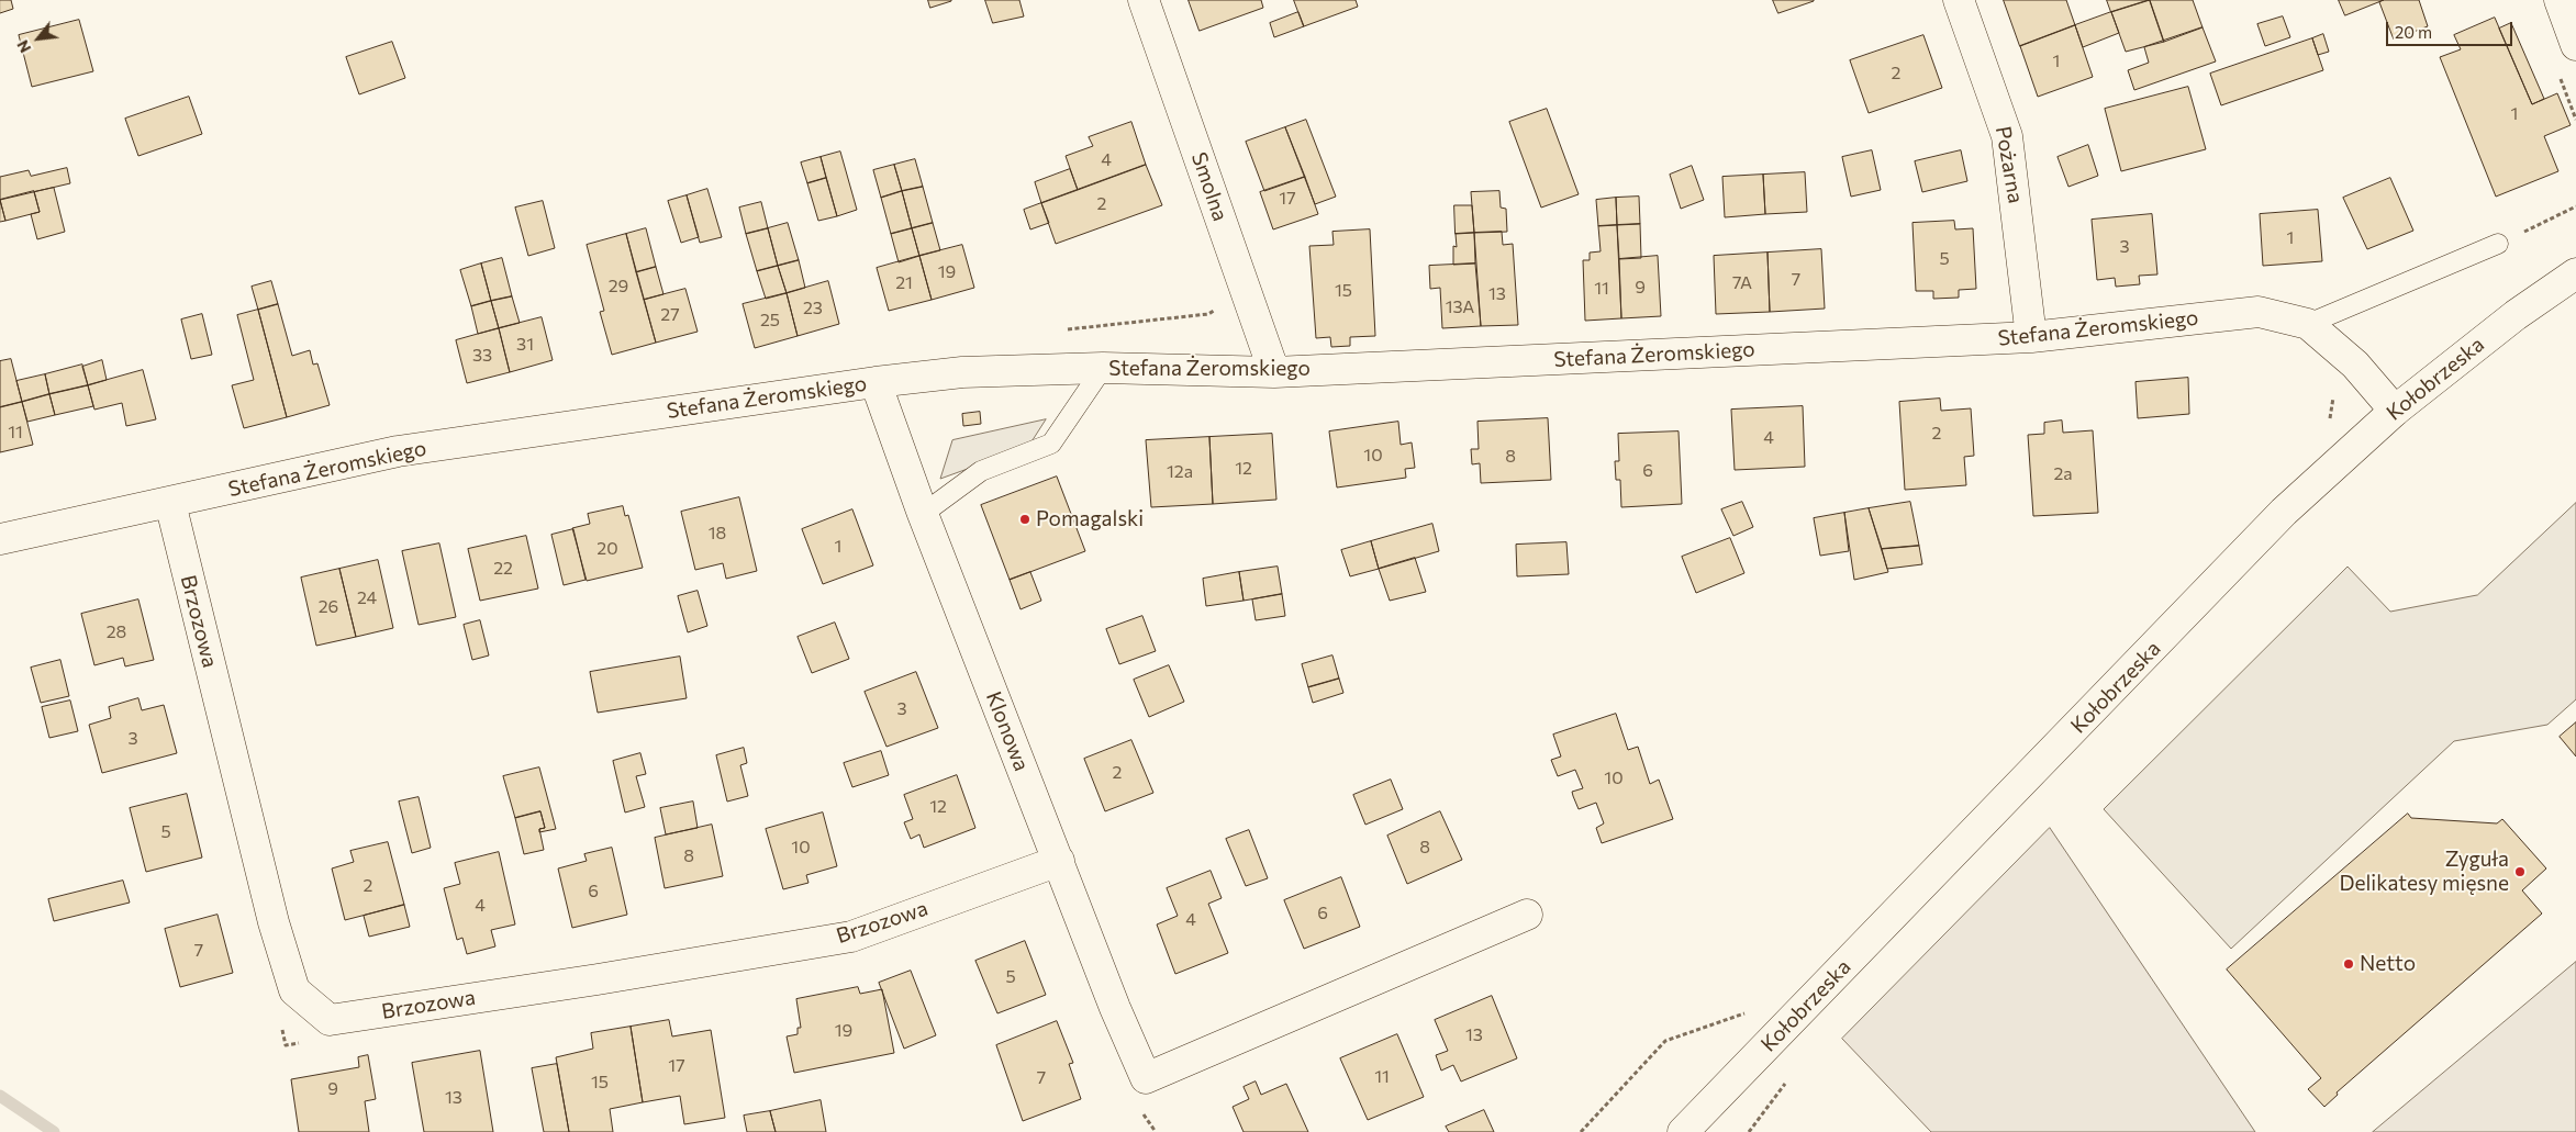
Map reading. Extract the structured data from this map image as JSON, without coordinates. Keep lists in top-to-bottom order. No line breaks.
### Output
{"streets":{"street":["Pożarna","Smolna","Stefana Żeromskiego","Kołobrzeska","Brzozowa","Klonowa"]},"crossings":[["Pożarna","Stefana Żeromskiego"],["Smolna","Stefana Żeromskiego"],["Stefana Żeromskiego","Kołobrzeska"],["Stefana Żeromskiego","Brzozowa"],["Stefana Żeromskiego","Klonowa"],["Brzozowa","Klonowa"]],"places":["Pomagalski","Zyguła Delikatesy mięsne","Netto"],"house_numbers":["1","2","1","4","17","2","1","3","5","19","7","21","7A","29","9","11","15","13","13A","23","27","25","31","33","11","2","4","10","8","12","6","12a","2a","18","1","20","22","24","26","28","3","3","2","10","12","5","10","8","8","2","6","4","6","4","7","5","19","13","17","11","7","15","9","13"],"scale_bar":"20 m","north":"bottom left"}
